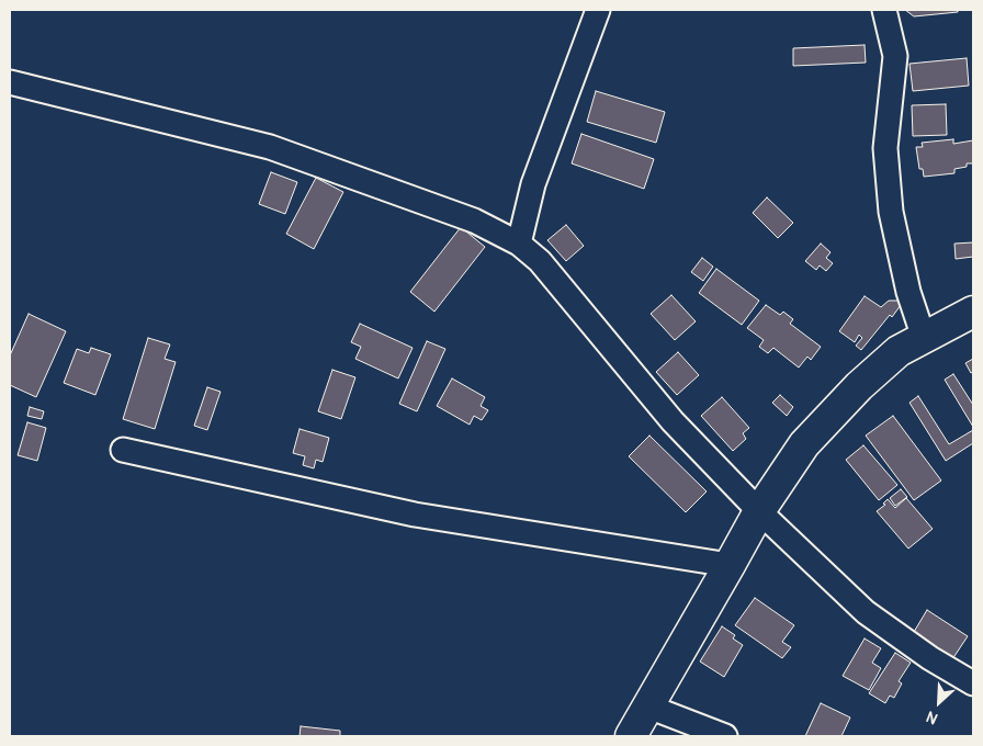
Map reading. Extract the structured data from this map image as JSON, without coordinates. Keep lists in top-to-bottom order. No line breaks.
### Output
{"north":"bottom left"}
